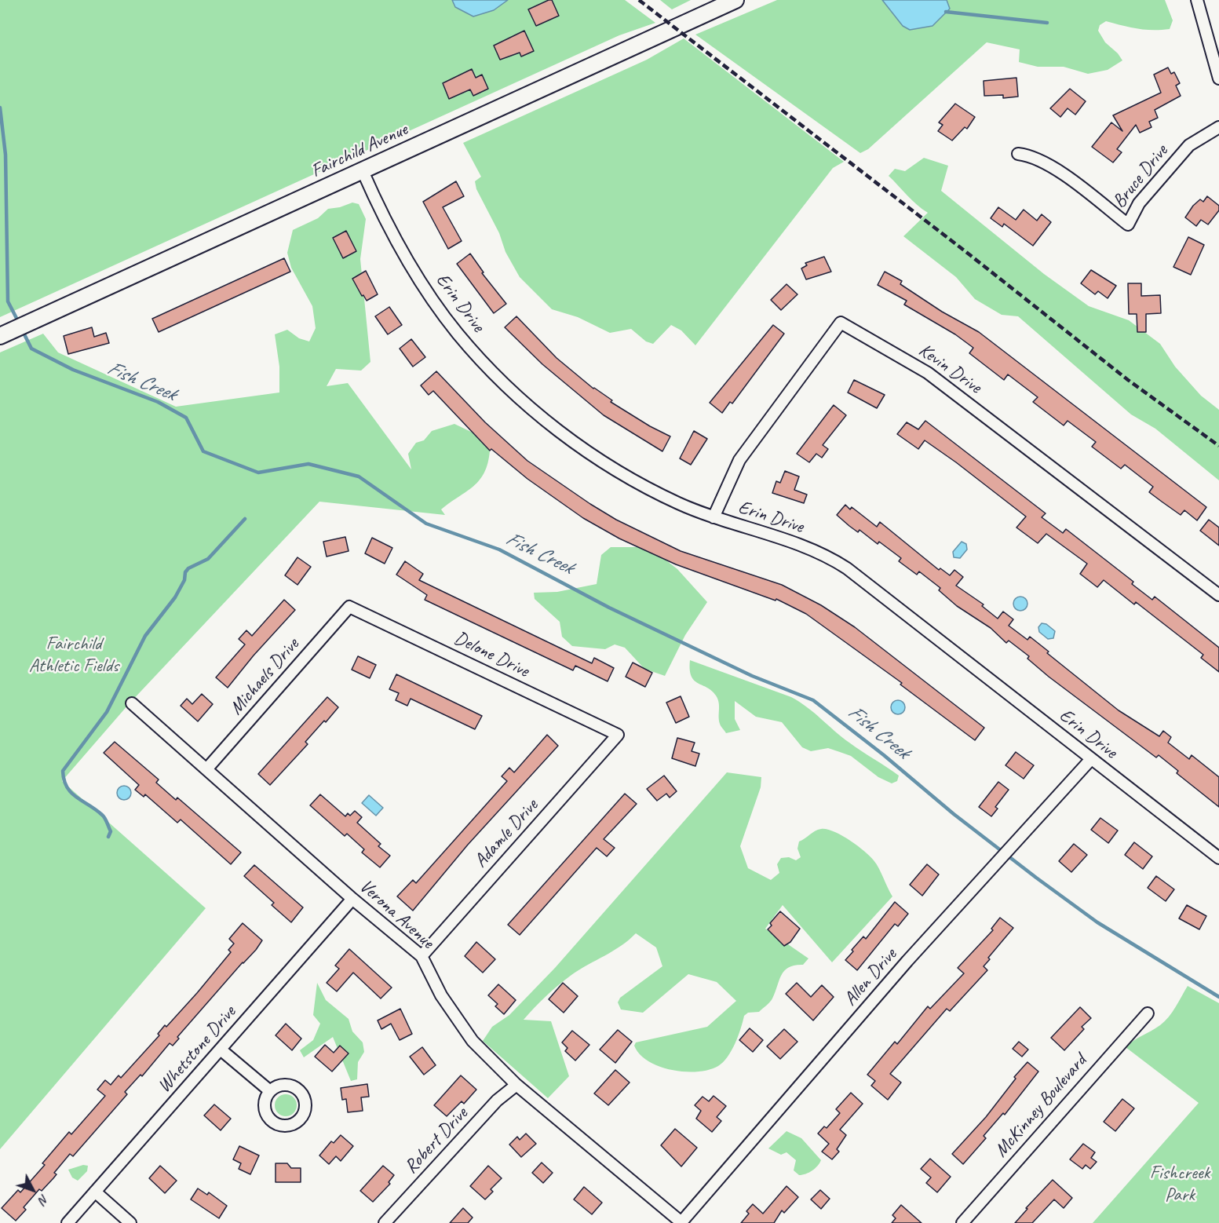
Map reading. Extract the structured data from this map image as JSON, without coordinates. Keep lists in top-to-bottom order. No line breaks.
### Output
{"streets":{"main road":["Fairchild Avenue"],"street":["Bruce Drive","Erin Drive","Kevin Drive","Delone Drive","Michaels Drive","Adamle Drive","Verona Avenue","Allen Drive","Whetstone Drive","McKinney Boulevard","Robert Drive"]},"crossings":[["Fairchild Avenue","Erin Drive"],["Erin Drive","Kevin Drive"],["Erin Drive","Allen Drive"],["Delone Drive","Michaels Drive"],["Delone Drive","Adamle Drive"],["Michaels Drive","Verona Avenue"],["Adamle Drive","Verona Avenue"],["Verona Avenue","Allen Drive"],["Verona Avenue","Whetstone Drive"],["Verona Avenue","Robert Drive"]],"water":["Fish Creek"],"parks":["Fairchild Athletic Fields","Fishcreek Park"],"north":"bottom right"}
